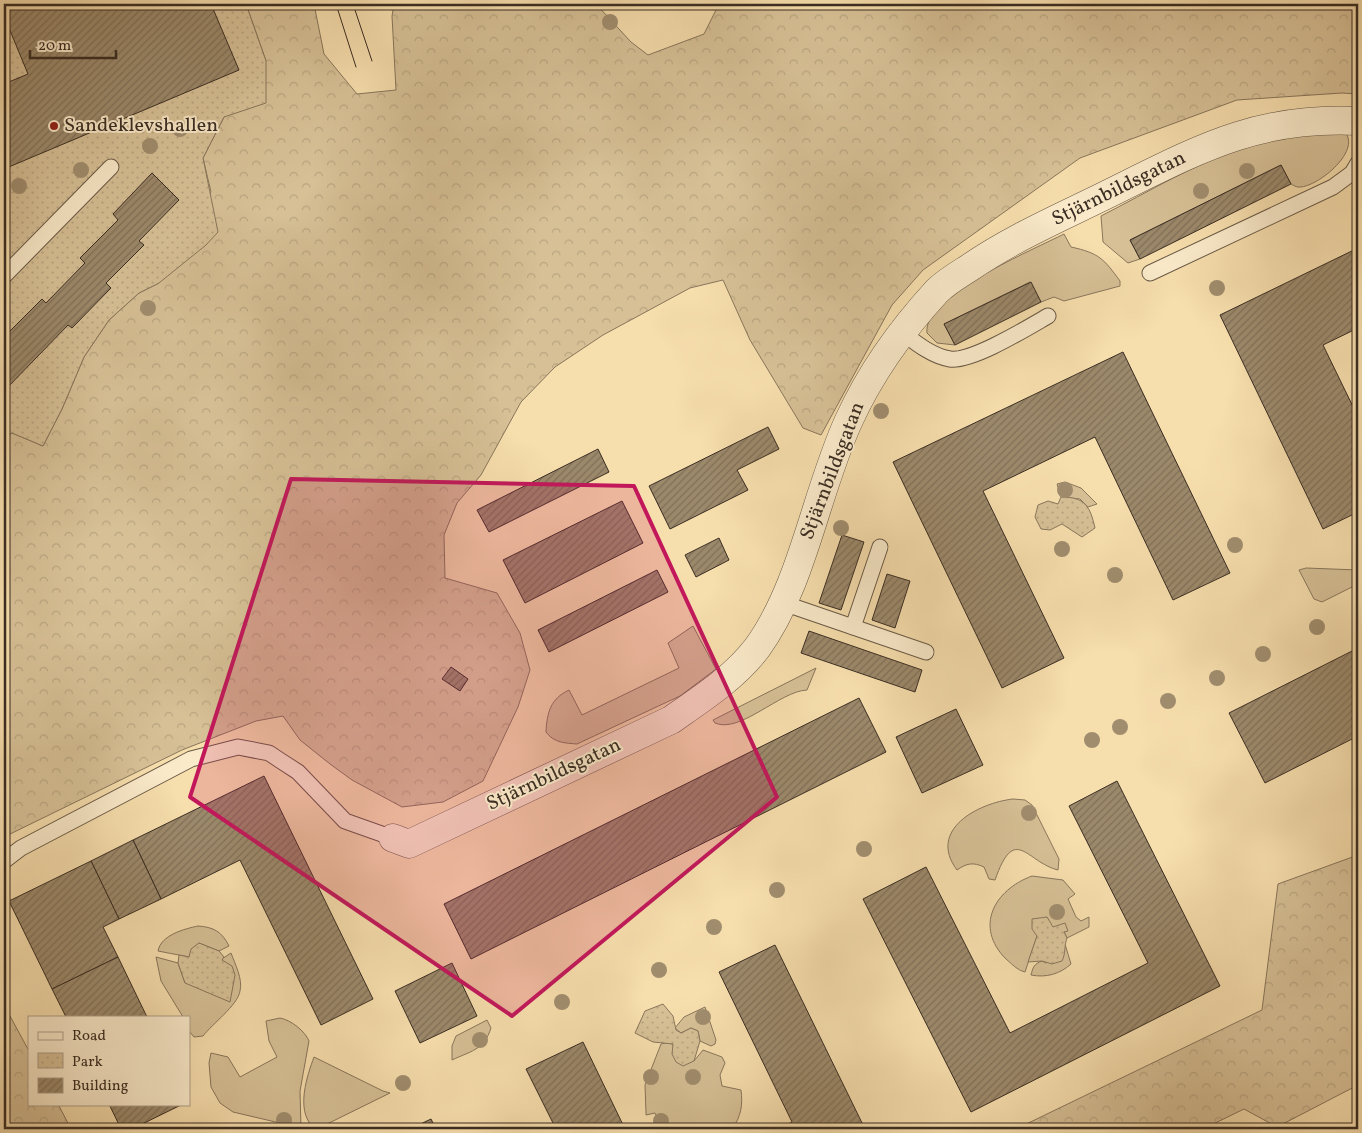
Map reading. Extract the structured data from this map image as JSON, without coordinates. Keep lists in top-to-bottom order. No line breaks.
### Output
{"streets":{"street":["Stjärnbildsgatan"]},"places":["Sandeklevshallen"],"legend":["Road","Park","Building"],"scale_bar":"20 m"}
